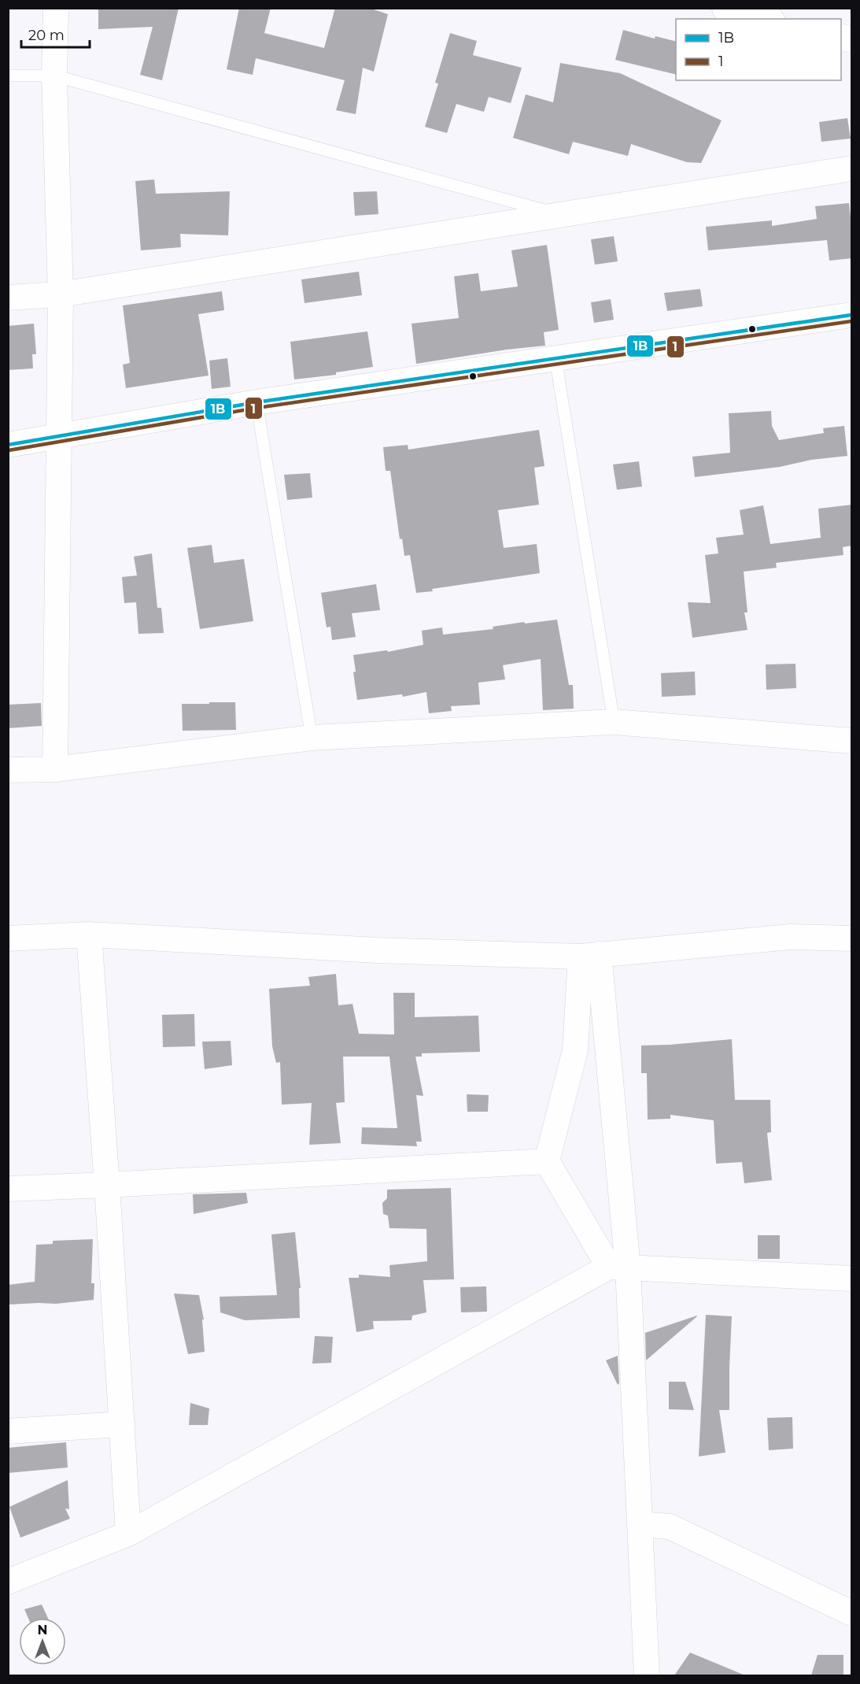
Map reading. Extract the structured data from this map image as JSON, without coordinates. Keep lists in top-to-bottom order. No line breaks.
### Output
{"lines":["transit line 1B","transit line 1"],"legend":["1B","1"],"scale_bar":"20 m","north":"top"}
